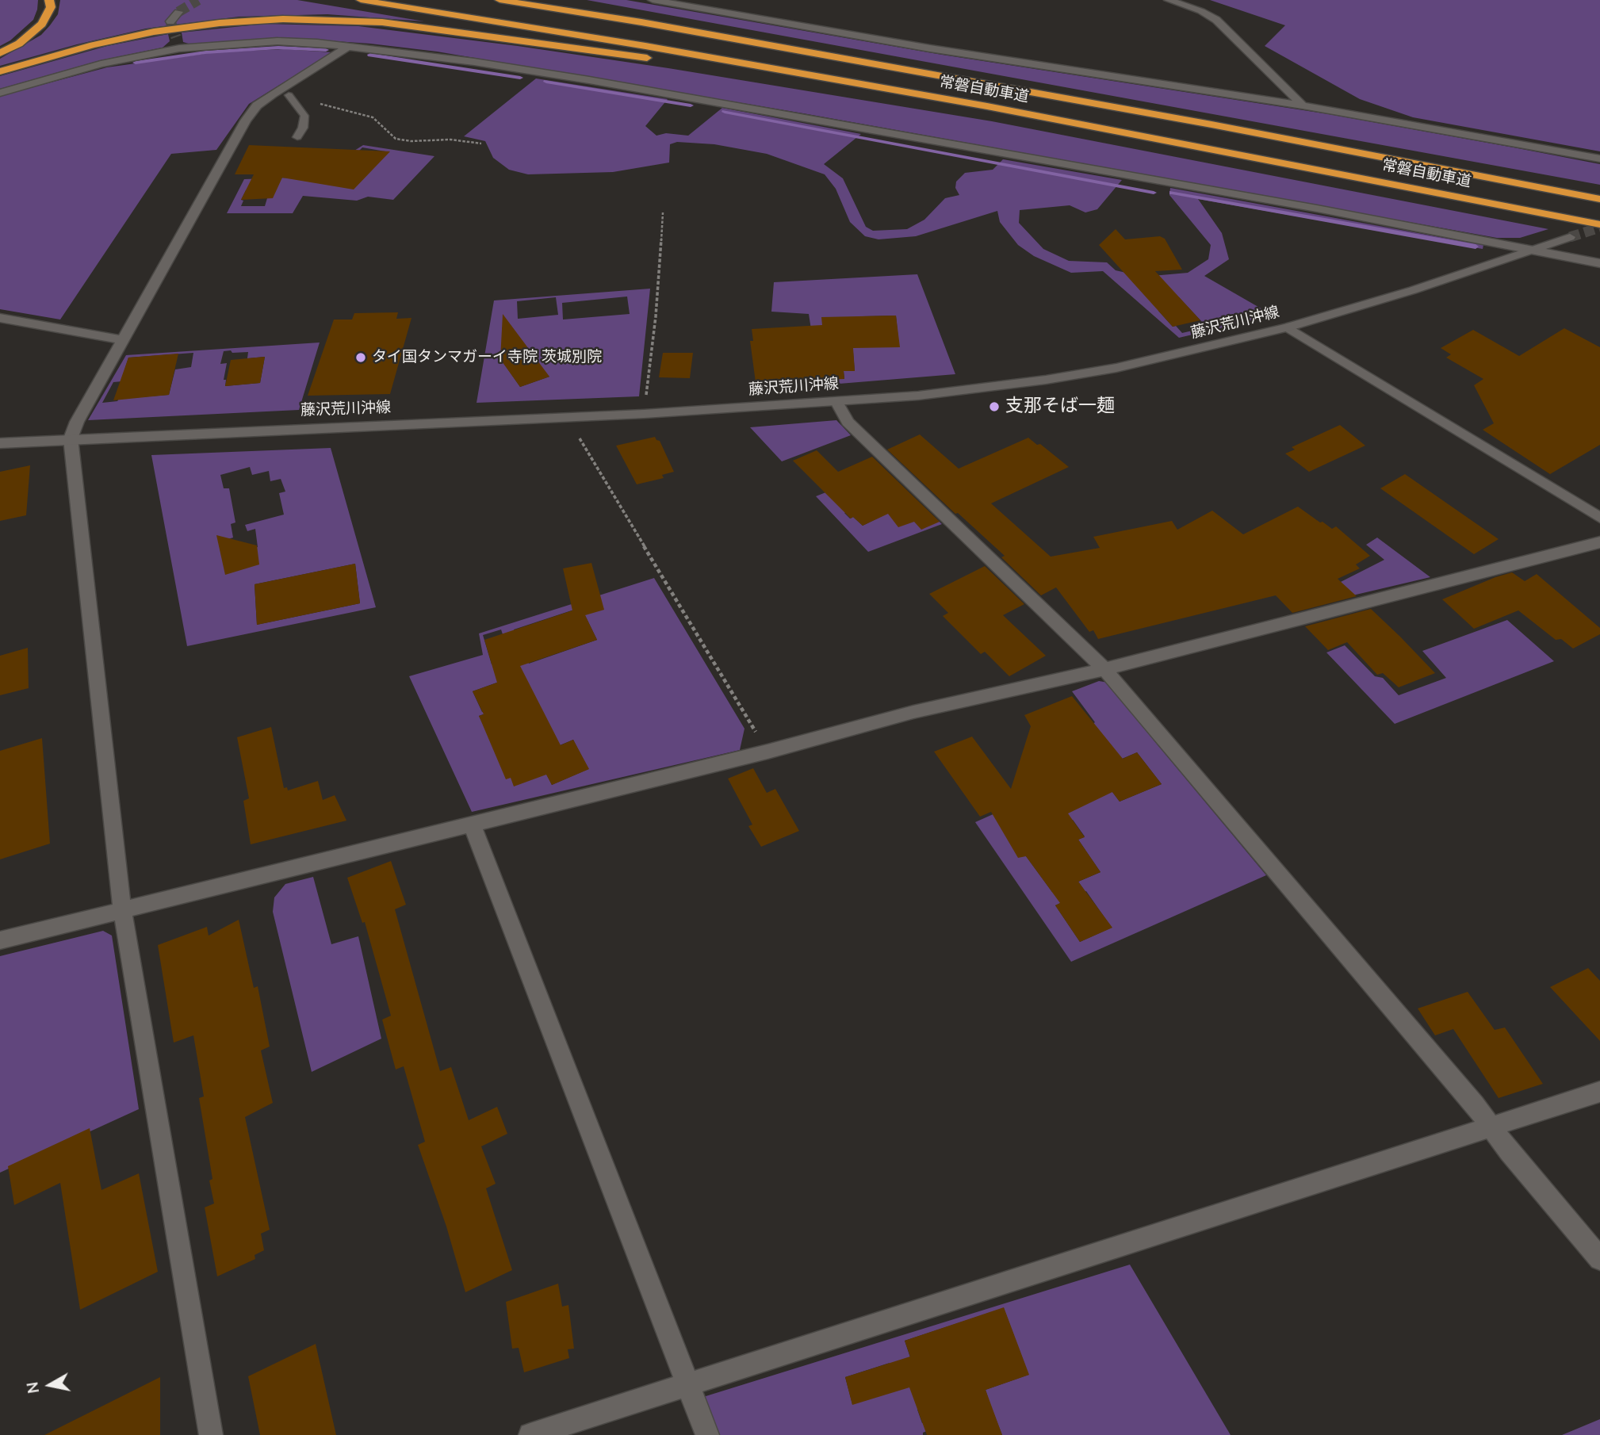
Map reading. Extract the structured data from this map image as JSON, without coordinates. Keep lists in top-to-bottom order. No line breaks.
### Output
{"streets":{"highway":["常磐自動車道"],"street":["藤沢荒川沖線"]},"places":["タイ国タンマガーイ寺院 茨城別院","支那そば一麺"],"north":"left"}
